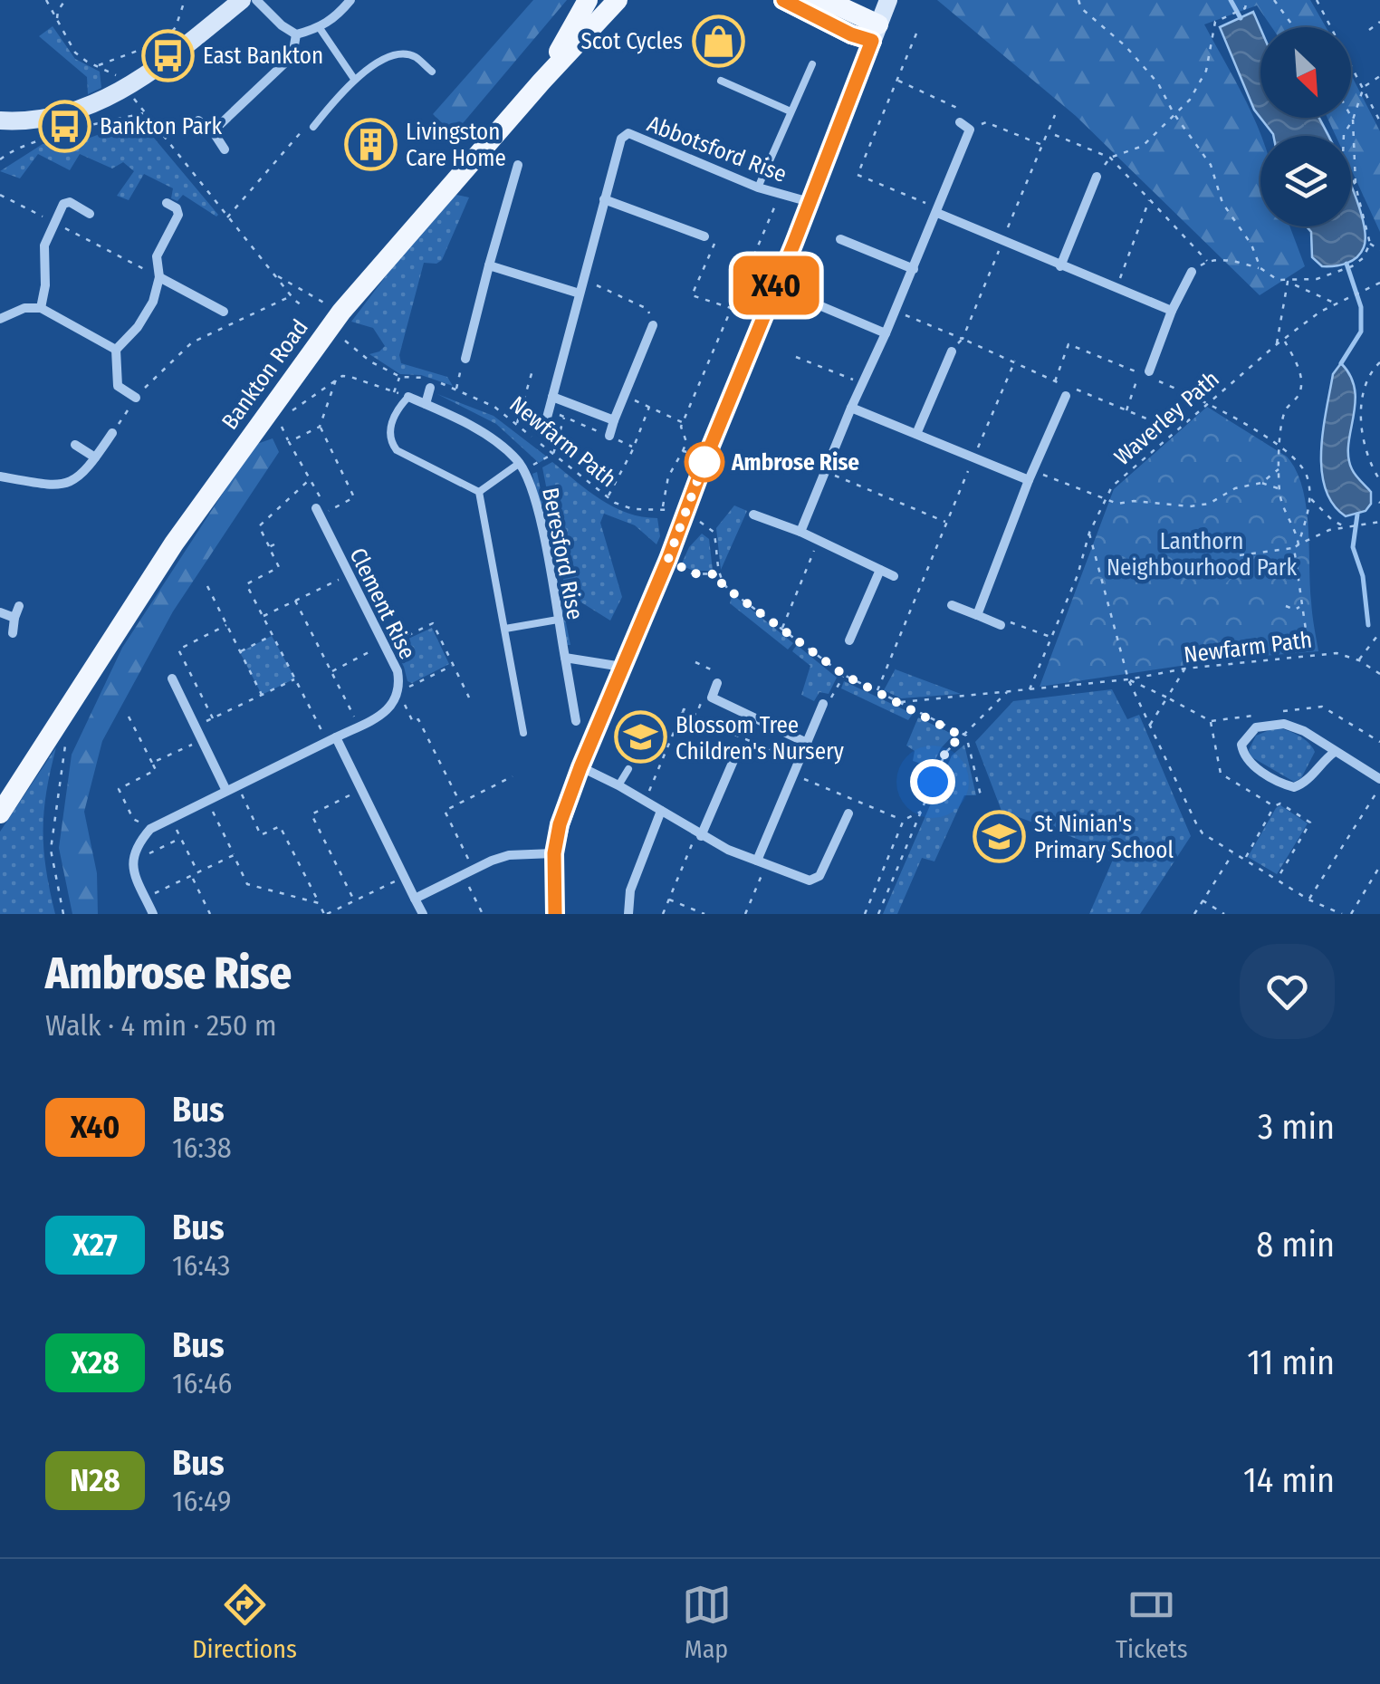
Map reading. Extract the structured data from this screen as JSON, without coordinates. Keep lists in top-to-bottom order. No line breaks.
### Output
{"streets":{"main road":["Bankton Road"],"street":["Abbotsford Rise","Beresford Rise","Clement Rise"],"path":["Waverley Path","Newfarm Path"]},"crossings":[["Waverley Path","Newfarm Path"]],"parks":["Lanthorn Neighbourhood Park"],"places":{"shop":["Scot Cycles"],"bus stop":["East Bankton","Bankton Park"],"building":["Livingston Care Home"],"other":["Ambrose Rise"],"school or university":["Blossom Tree Children's Nursery","St Ninian's Primary School"]},"lines":["bus line X40"],"north":"bottom right","page":{"on_map":"X40","heading":["Ambrose Rise","Walk · 4 min · 250 m"],"list":[{"mark":"X40","name":"Bus","note":"16:38","value":"3 min"},{"mark":"X27","name":"Bus","note":"16:43","value":"8 min"},{"mark":"X28","name":"Bus","note":"16:46","value":"11 min"},{"mark":"N28","name":"Bus","note":"16:49","value":"14 min"}],"tabs":["Directions","Map","Tickets"]}}
